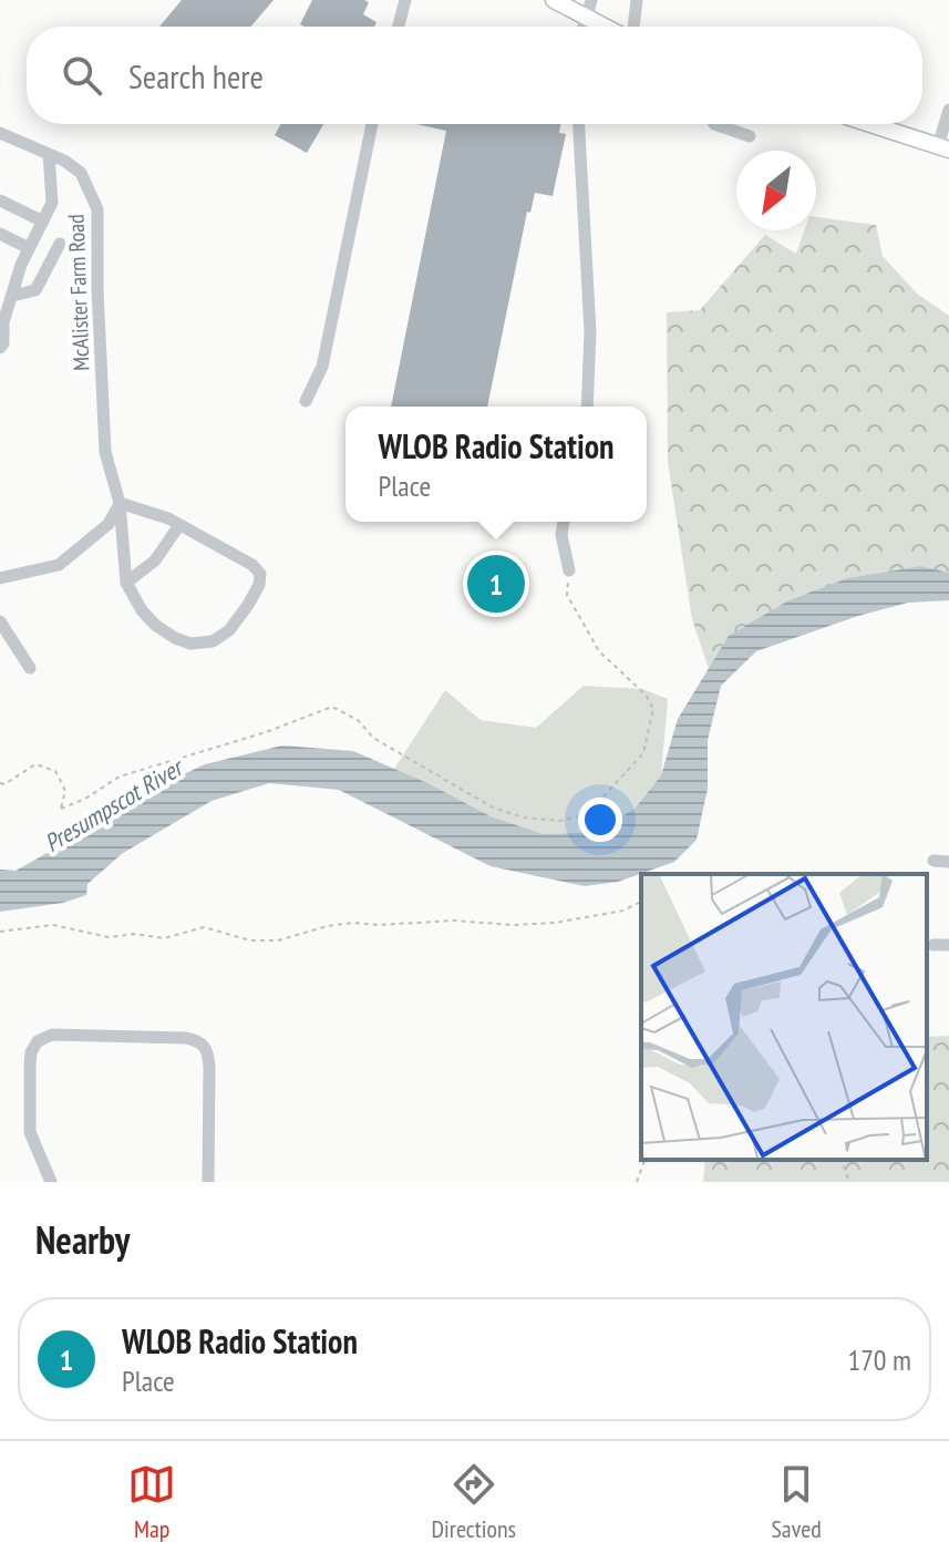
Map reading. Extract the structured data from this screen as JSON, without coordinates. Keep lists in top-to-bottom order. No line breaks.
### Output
{"streets":{"street":["McAlister Farm Road"]},"water":["Presumpscot River"],"north":"bottom left","page":{"search":"Search here","popup":["WLOB Radio Station","Place"],"pins":"1","heading":"Nearby","list":[{"mark":"1","name":"WLOB Radio Station","note":"Place","value":"170 m"}],"nav":["Map","Directions","Saved"]}}
